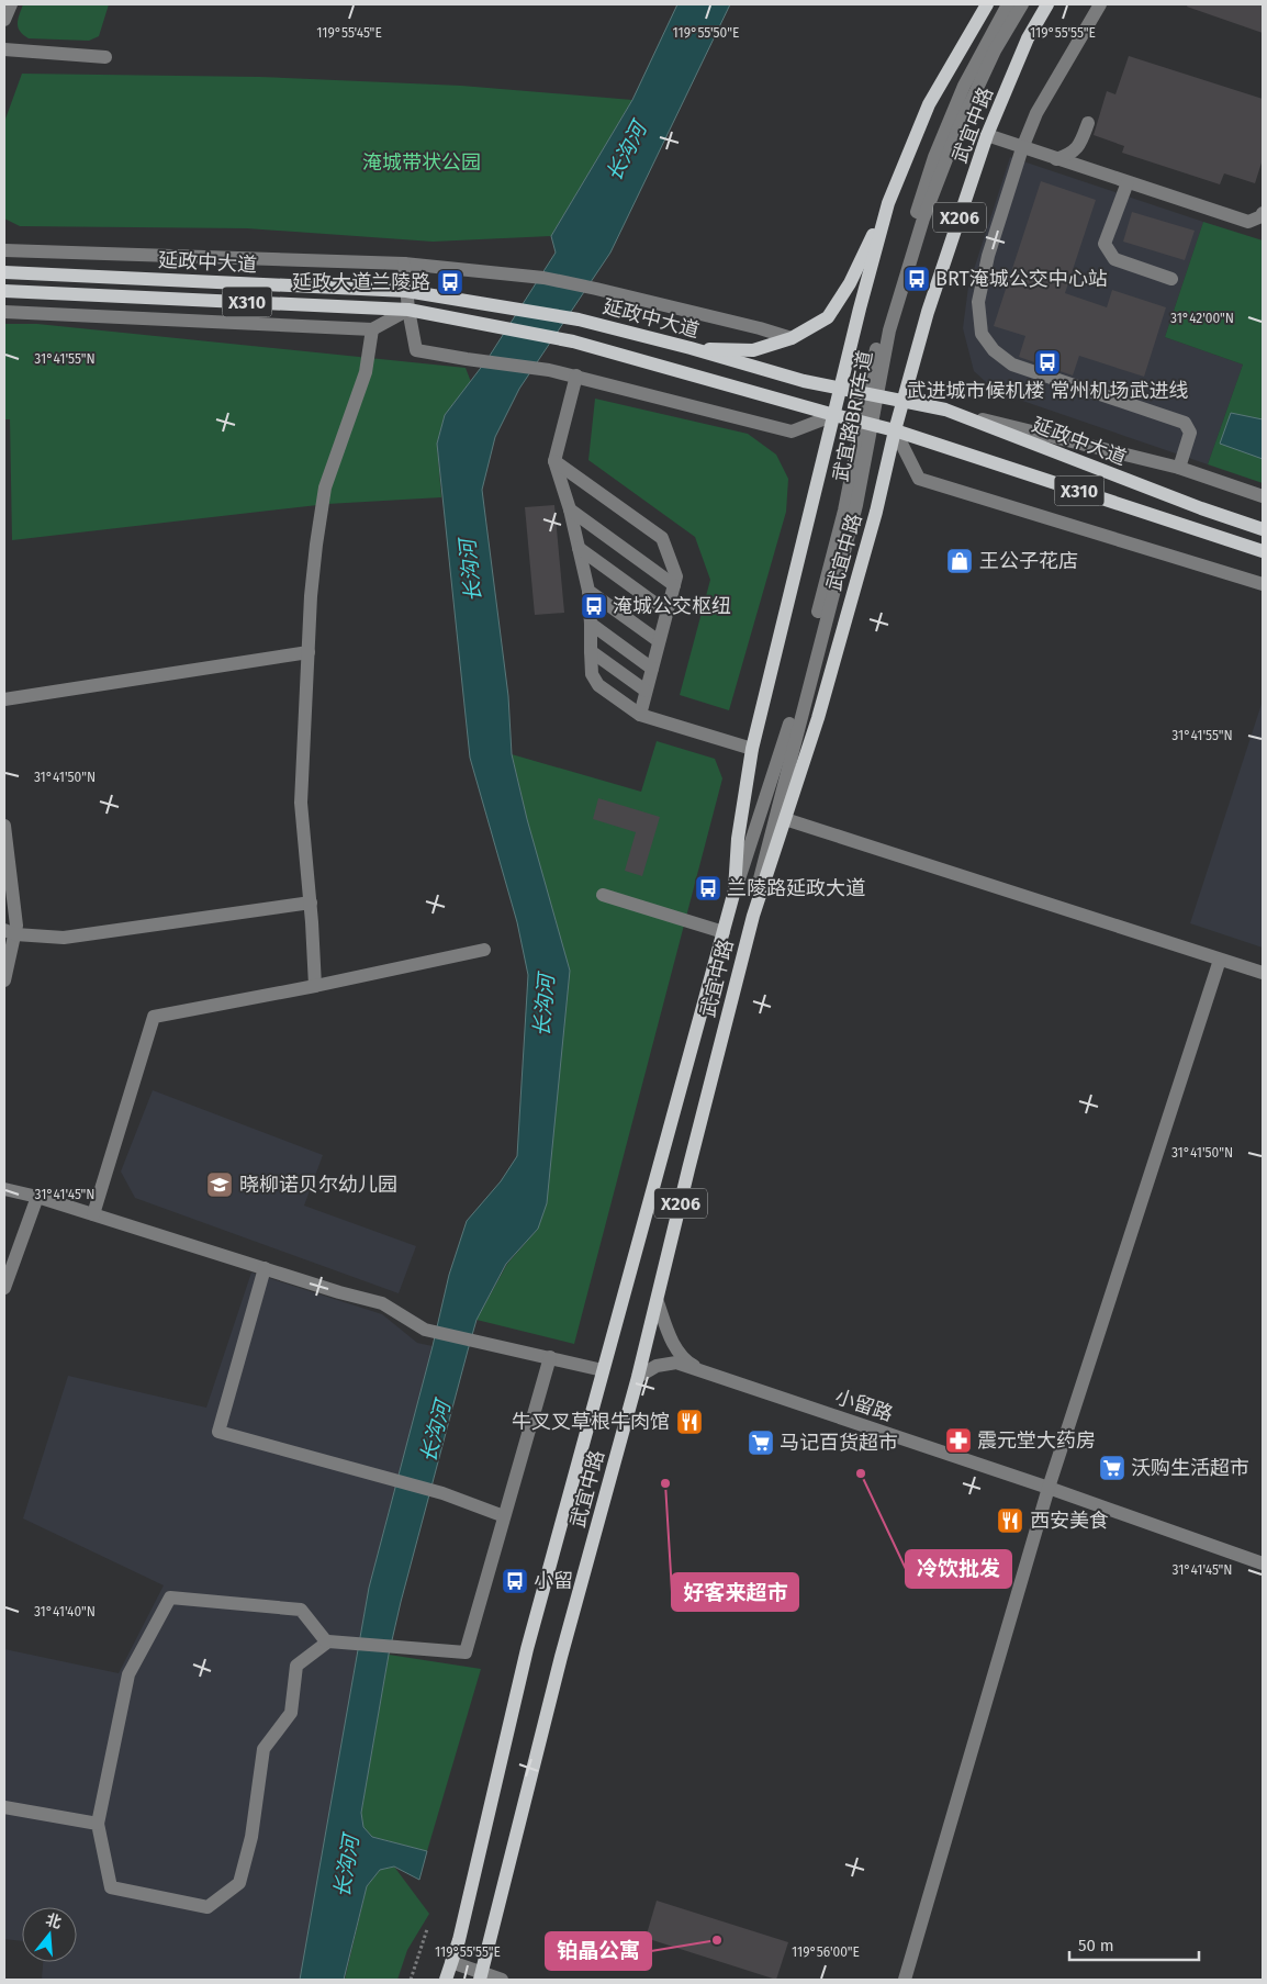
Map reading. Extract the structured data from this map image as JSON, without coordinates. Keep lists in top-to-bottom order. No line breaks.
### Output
{"streets":{"main road":["武宜中路","X206","延政中大道","X310"],"street":["武宜路BRT车道","小留路"]},"crossings":[["武宜中路","延政中大道"],["武宜中路","武宜路BRT车道"],["武宜中路","小留路"],["延政中大道","武宜路BRT车道"]],"water":["长沟河"],"parks":["淹城带状公园"],"places":{"bus stop":["BRT淹城公交中心站","延政大道兰陵路","武进城市候机楼 常州机场武进线","淹城公交枢纽","兰陵路延政大道","小留"],"shop":["王公子花店"],"school or university":["晓柳诺贝尔幼儿园"],"restaurant":["牛叉叉草根牛肉馆","西安美食"],"pharmacy":["震元堂大药房"],"supermarket":["马记百货超市","沃购生活超市"],"other":["冷饮批发","好客来超市","铂晶公寓"]},"scale_bar":"50 m","north":"top","coordinates":["119°55'45\"E","119°55'50\"E","119°55'55\"E","31°42'00\"N","31°41'55\"N","31°41'50\"N","31°41'45\"N","31°41'40\"N","119°56'00\"E"]}
